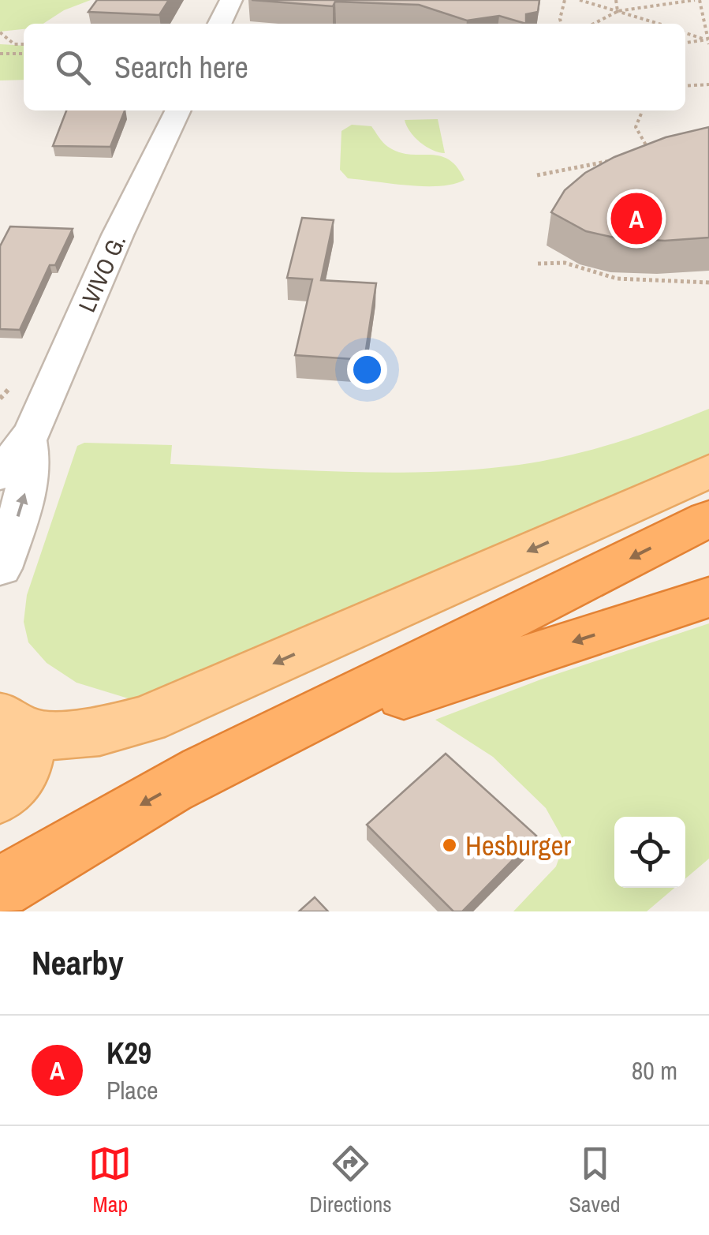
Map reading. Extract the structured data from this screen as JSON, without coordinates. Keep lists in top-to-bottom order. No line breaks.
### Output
{"streets":{"street":["LVIVO G."]},"places":["Hesburger"],"page":{"search":"Search here","pins":"A","heading":"Nearby","list":[{"mark":"A","name":"K29","note":"Place","value":"80 m"}],"nav":["Map","Directions","Saved"]}}
